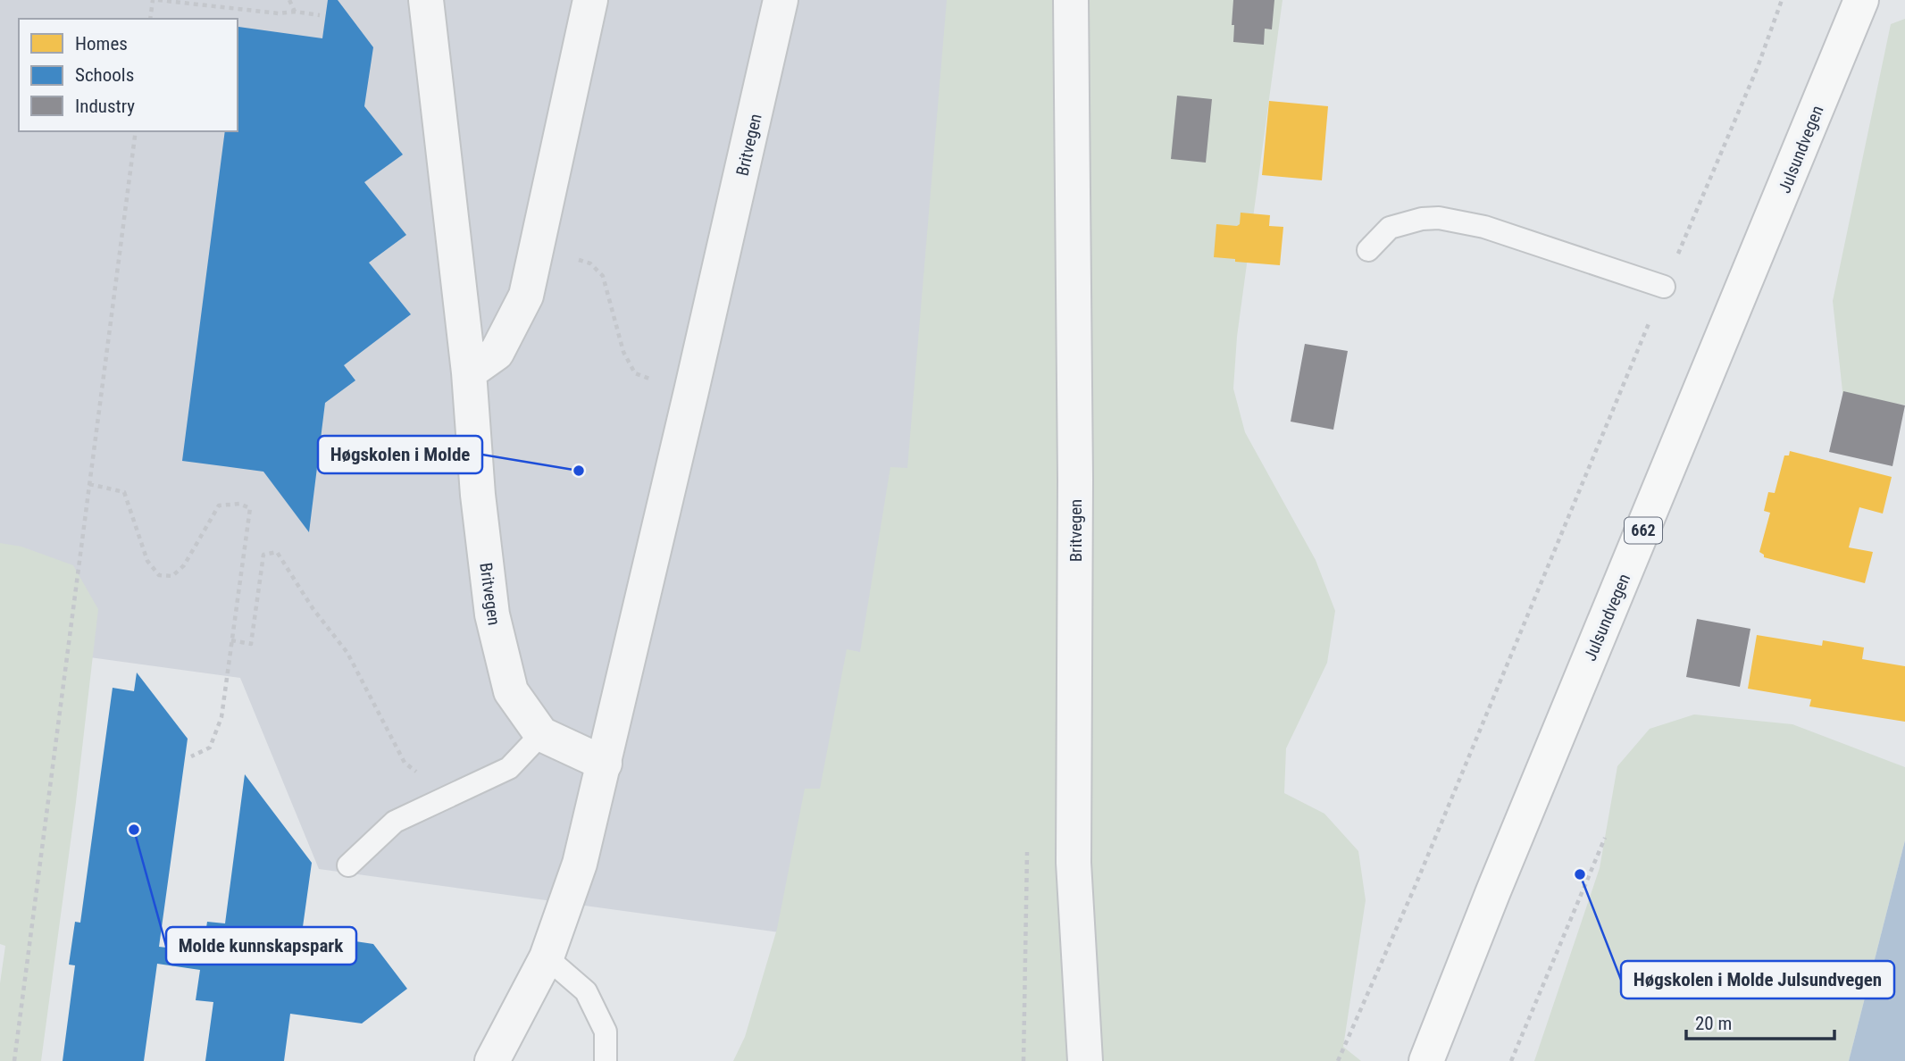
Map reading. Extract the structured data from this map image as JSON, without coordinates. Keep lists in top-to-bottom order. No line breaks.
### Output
{"streets":{"main road":["Julsundvegen","662"],"street":["Britvegen"]},"places":["Høgskolen i Molde","Molde kunnskapspark","Høgskolen i Molde Julsundvegen"],"legend":["Homes","Schools","Industry"],"scale_bar":"20 m"}
